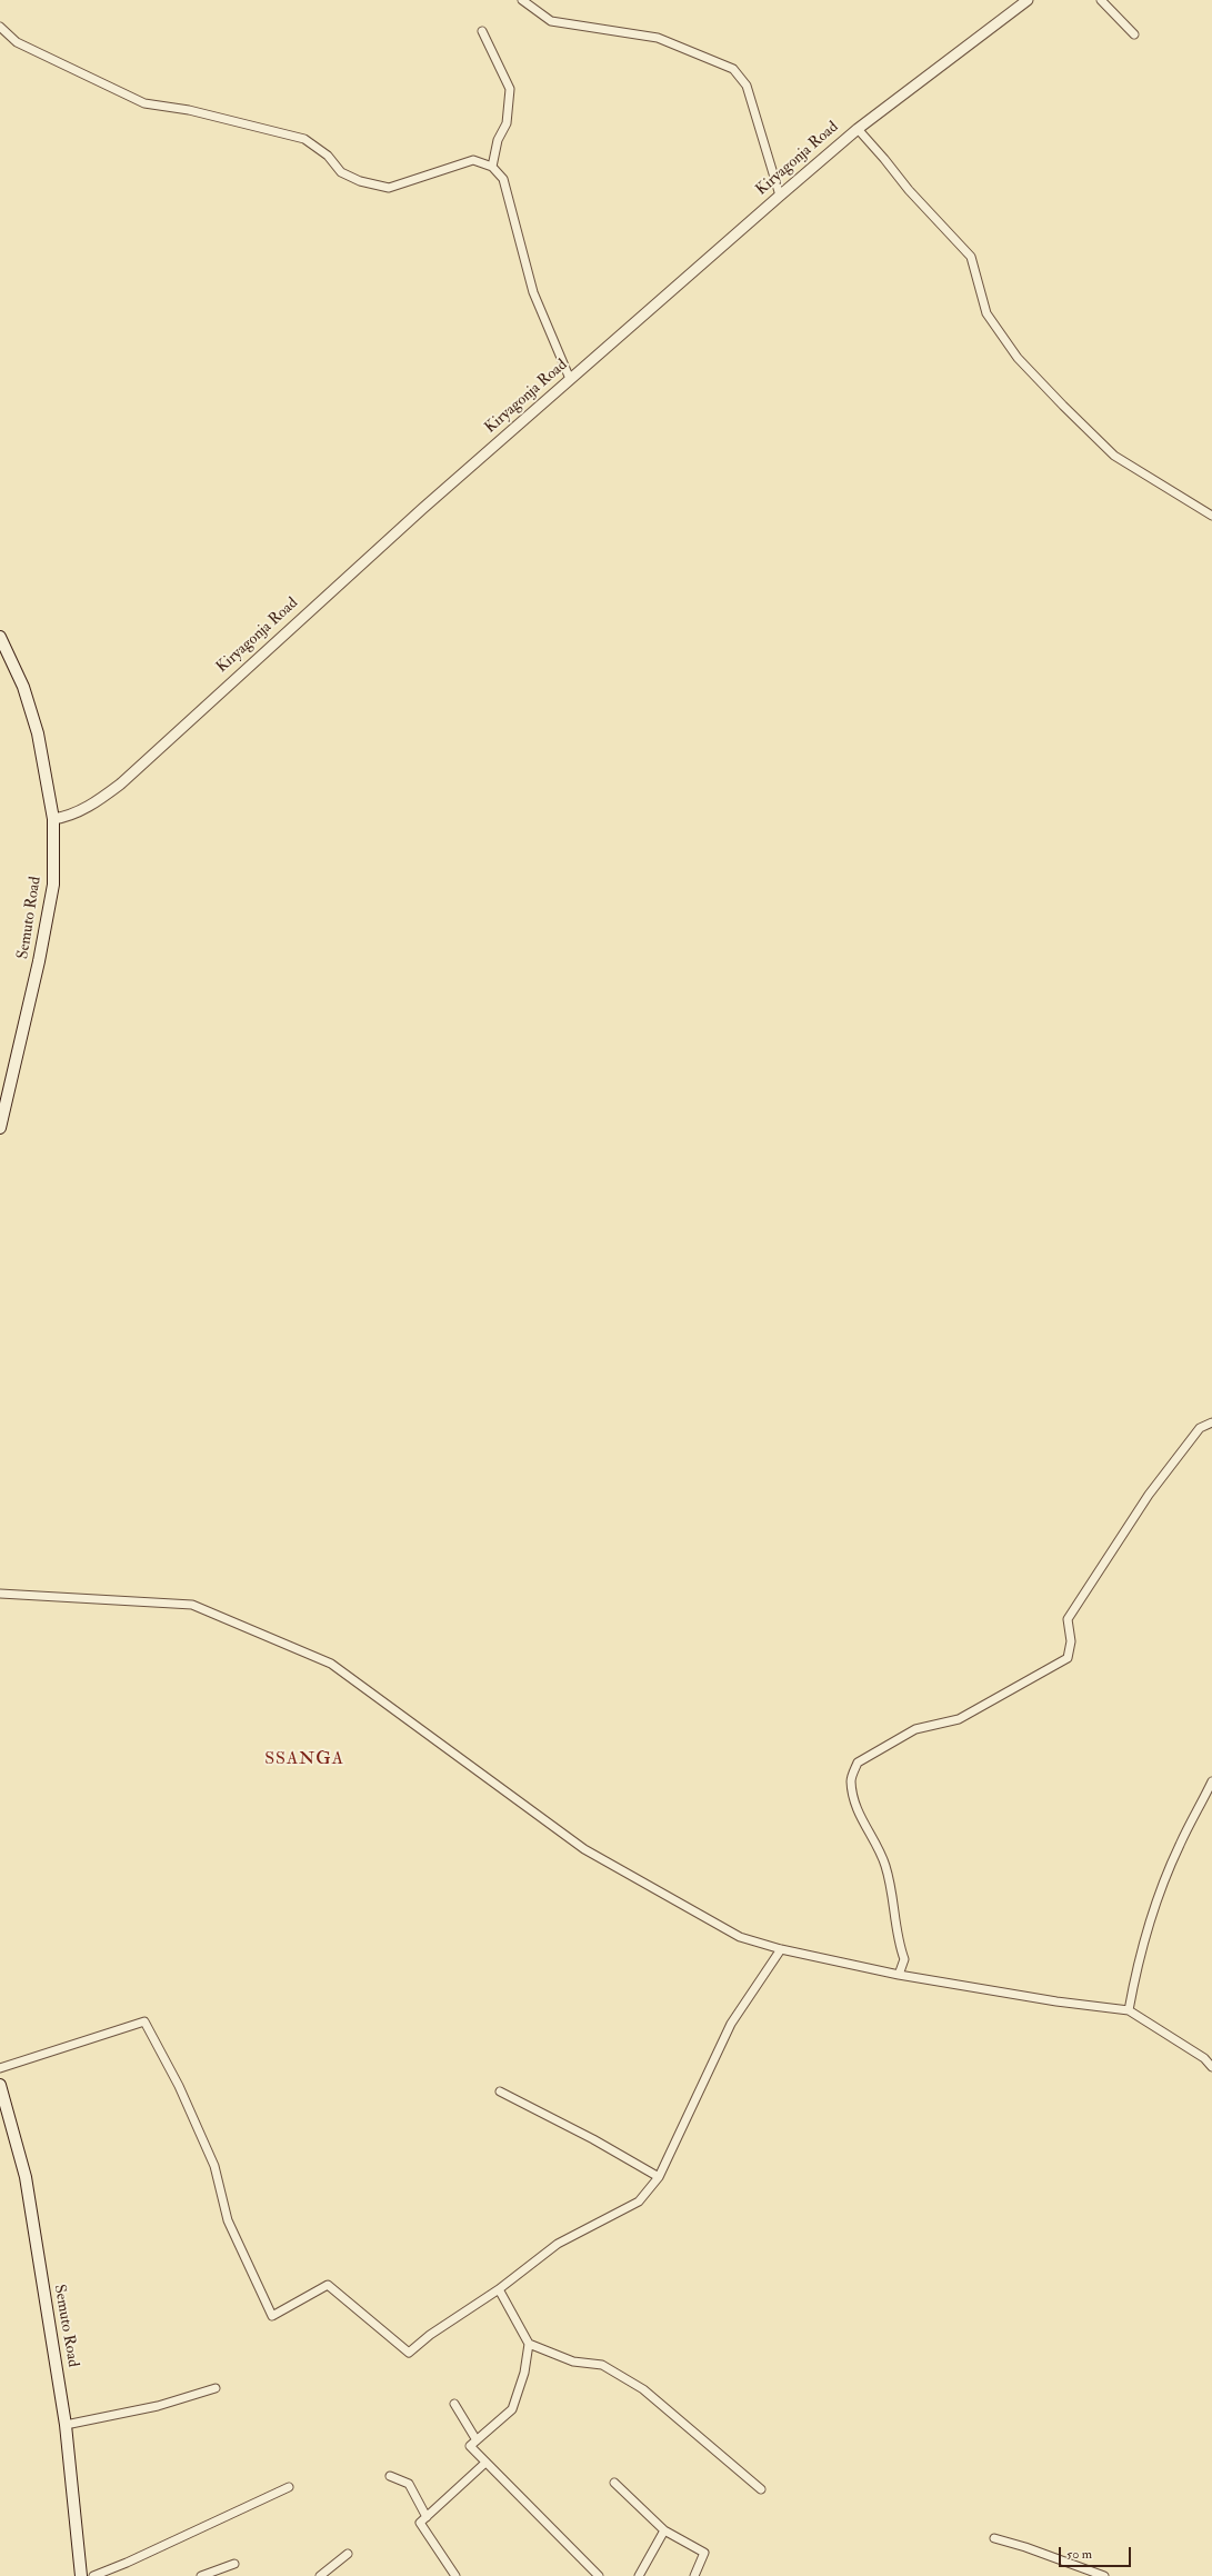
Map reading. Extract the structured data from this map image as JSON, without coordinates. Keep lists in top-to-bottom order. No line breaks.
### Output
{"streets":{"main road":["Semuto Road"],"street":["Kiryagonja Road"]},"crossings":[["Kiryagonja Road","Semuto Road"]],"districts":["SSANGA"],"scale_bar":"50 m"}
